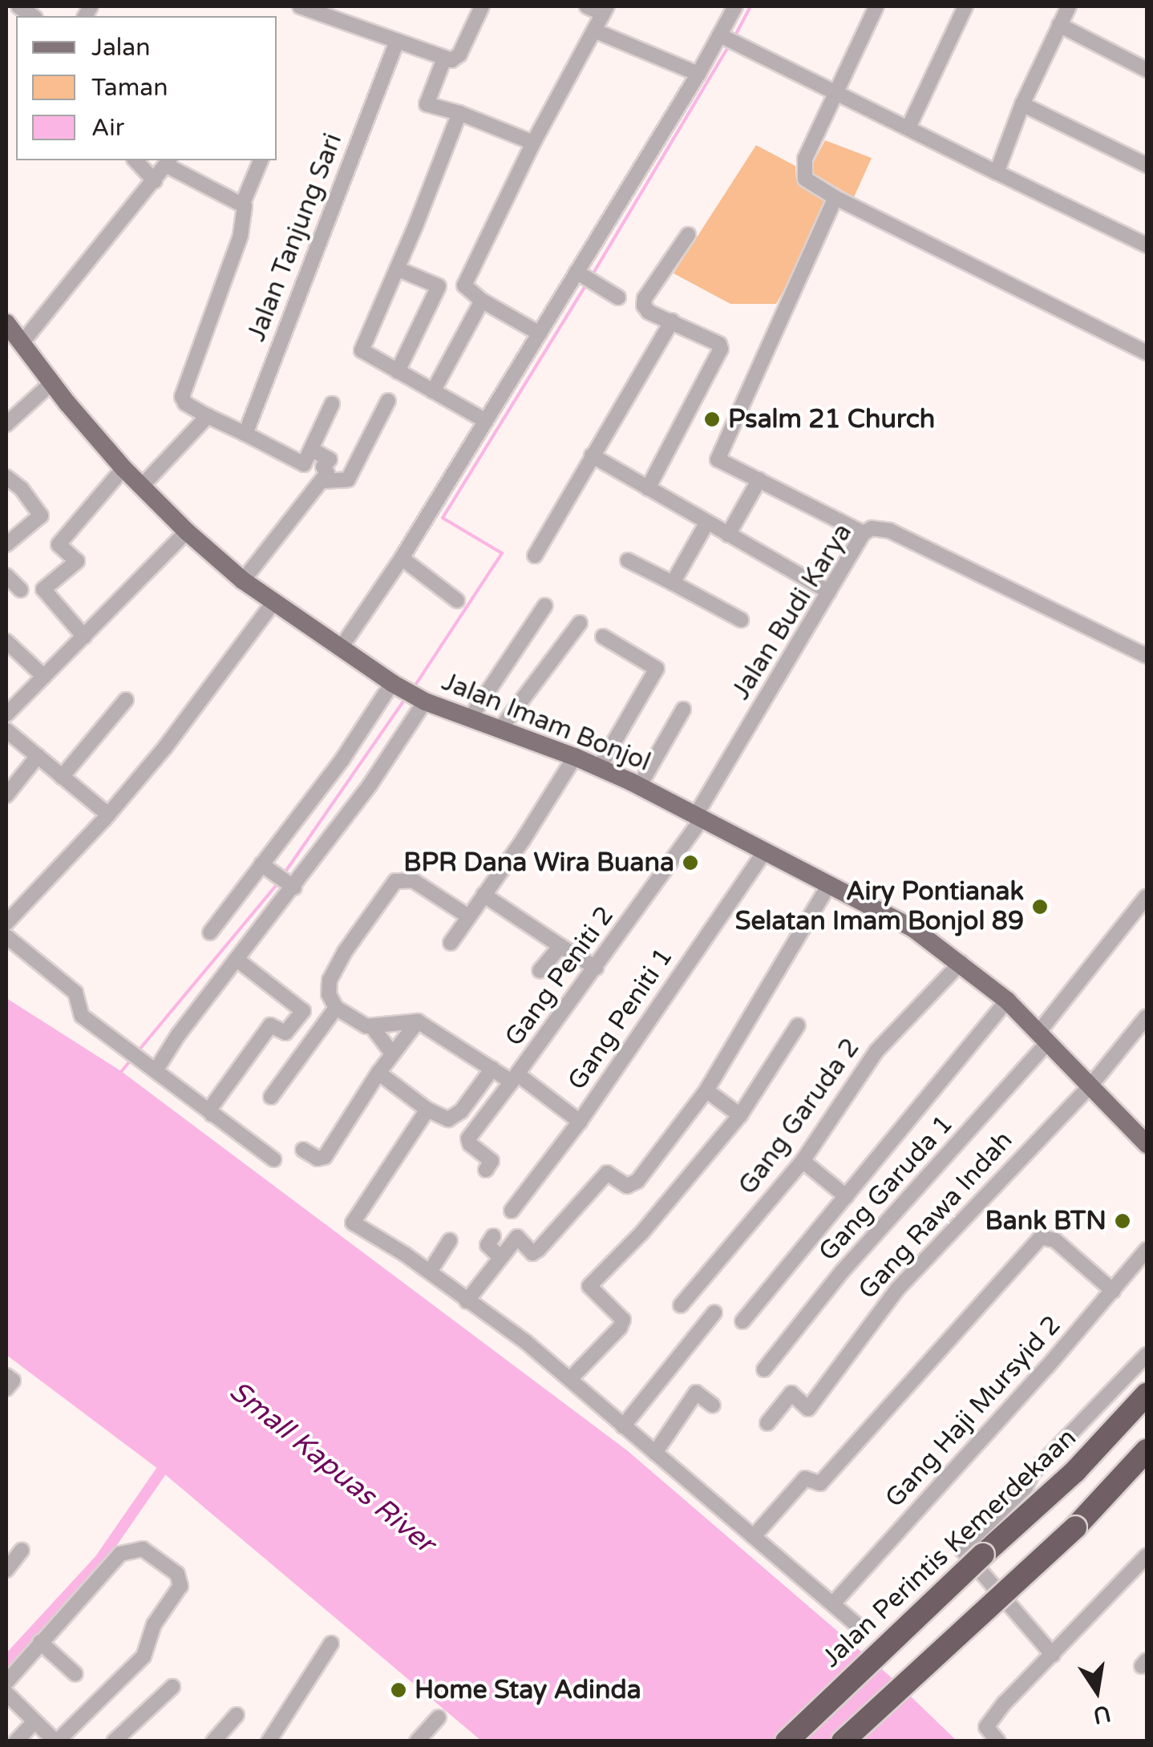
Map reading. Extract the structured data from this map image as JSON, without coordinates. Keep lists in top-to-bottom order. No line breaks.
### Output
{"streets":{"highway":["Jalan Perintis Kemerdekaan"],"main road":["Jalan Imam Bonjol"],"street":["Jalan Tanjung Sari","Jalan Budi Karya","Gang Peniti 2","Gang Peniti 1","Gang Garuda 2","Gang Garuda 1","Gang Rawa Indah","Gang Haji Mursyid 2"]},"crossings":[["Jalan Budi Karya","Jalan Imam Bonjol"],["Jalan Budi Karya","Gang Peniti 2"],["Jalan Imam Bonjol","Gang Peniti 2"],["Jalan Imam Bonjol","Gang Peniti 1"],["Jalan Imam Bonjol","Gang Garuda 2"],["Jalan Imam Bonjol","Gang Garuda 1"],["Jalan Imam Bonjol","Gang Rawa Indah"]],"water":["Small Kapuas River"],"places":["Psalm 21 Church","BPR Dana Wira Buana","Airy Pontianak Selatan Imam Bonjol 89","Bank BTN","Home Stay Adinda"],"legend":["Jalan","Taman","Air"],"north":"bottom"}
